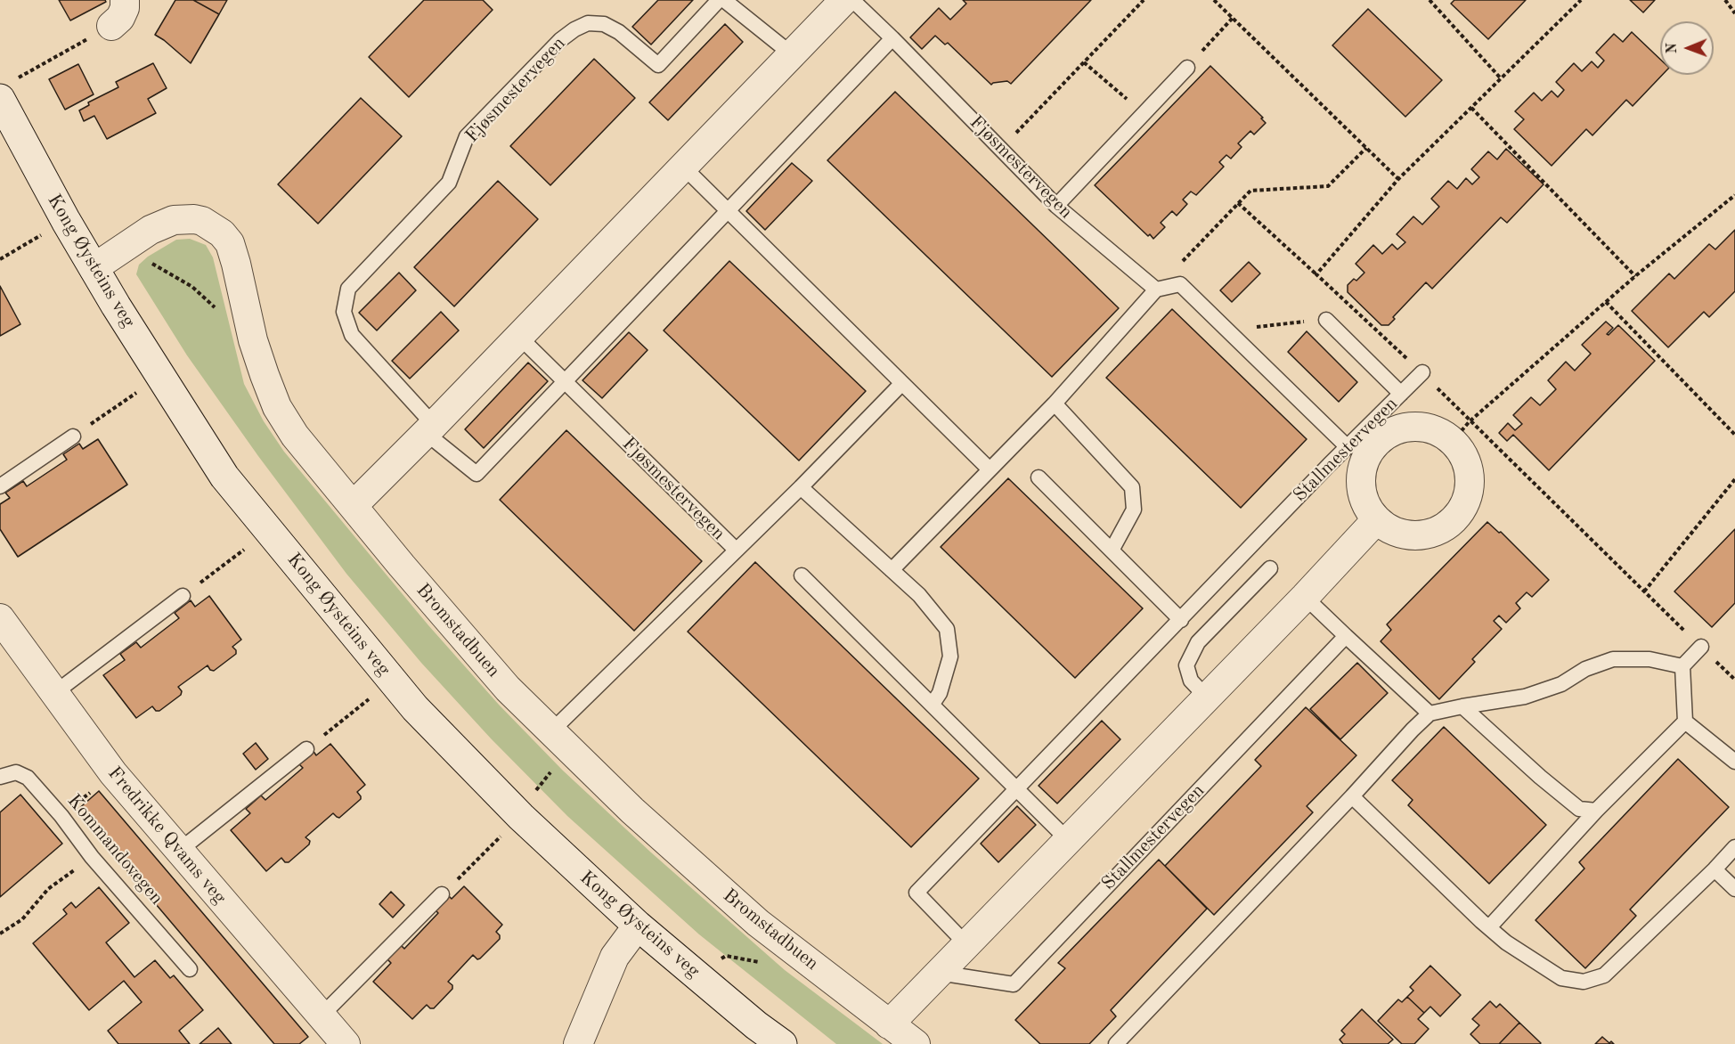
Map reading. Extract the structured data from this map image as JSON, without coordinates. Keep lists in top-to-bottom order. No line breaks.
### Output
{"streets":{"main road":["Kong Øysteins veg"],"street":["Stallmestervegen","Bromstadbuen","Fredrikke Qvams veg"],"lane":["Fjøsmestervegen","Kommandovegen"]},"crossings":[["Kong Øysteins veg","Bromstadbuen"]],"north":"left"}
